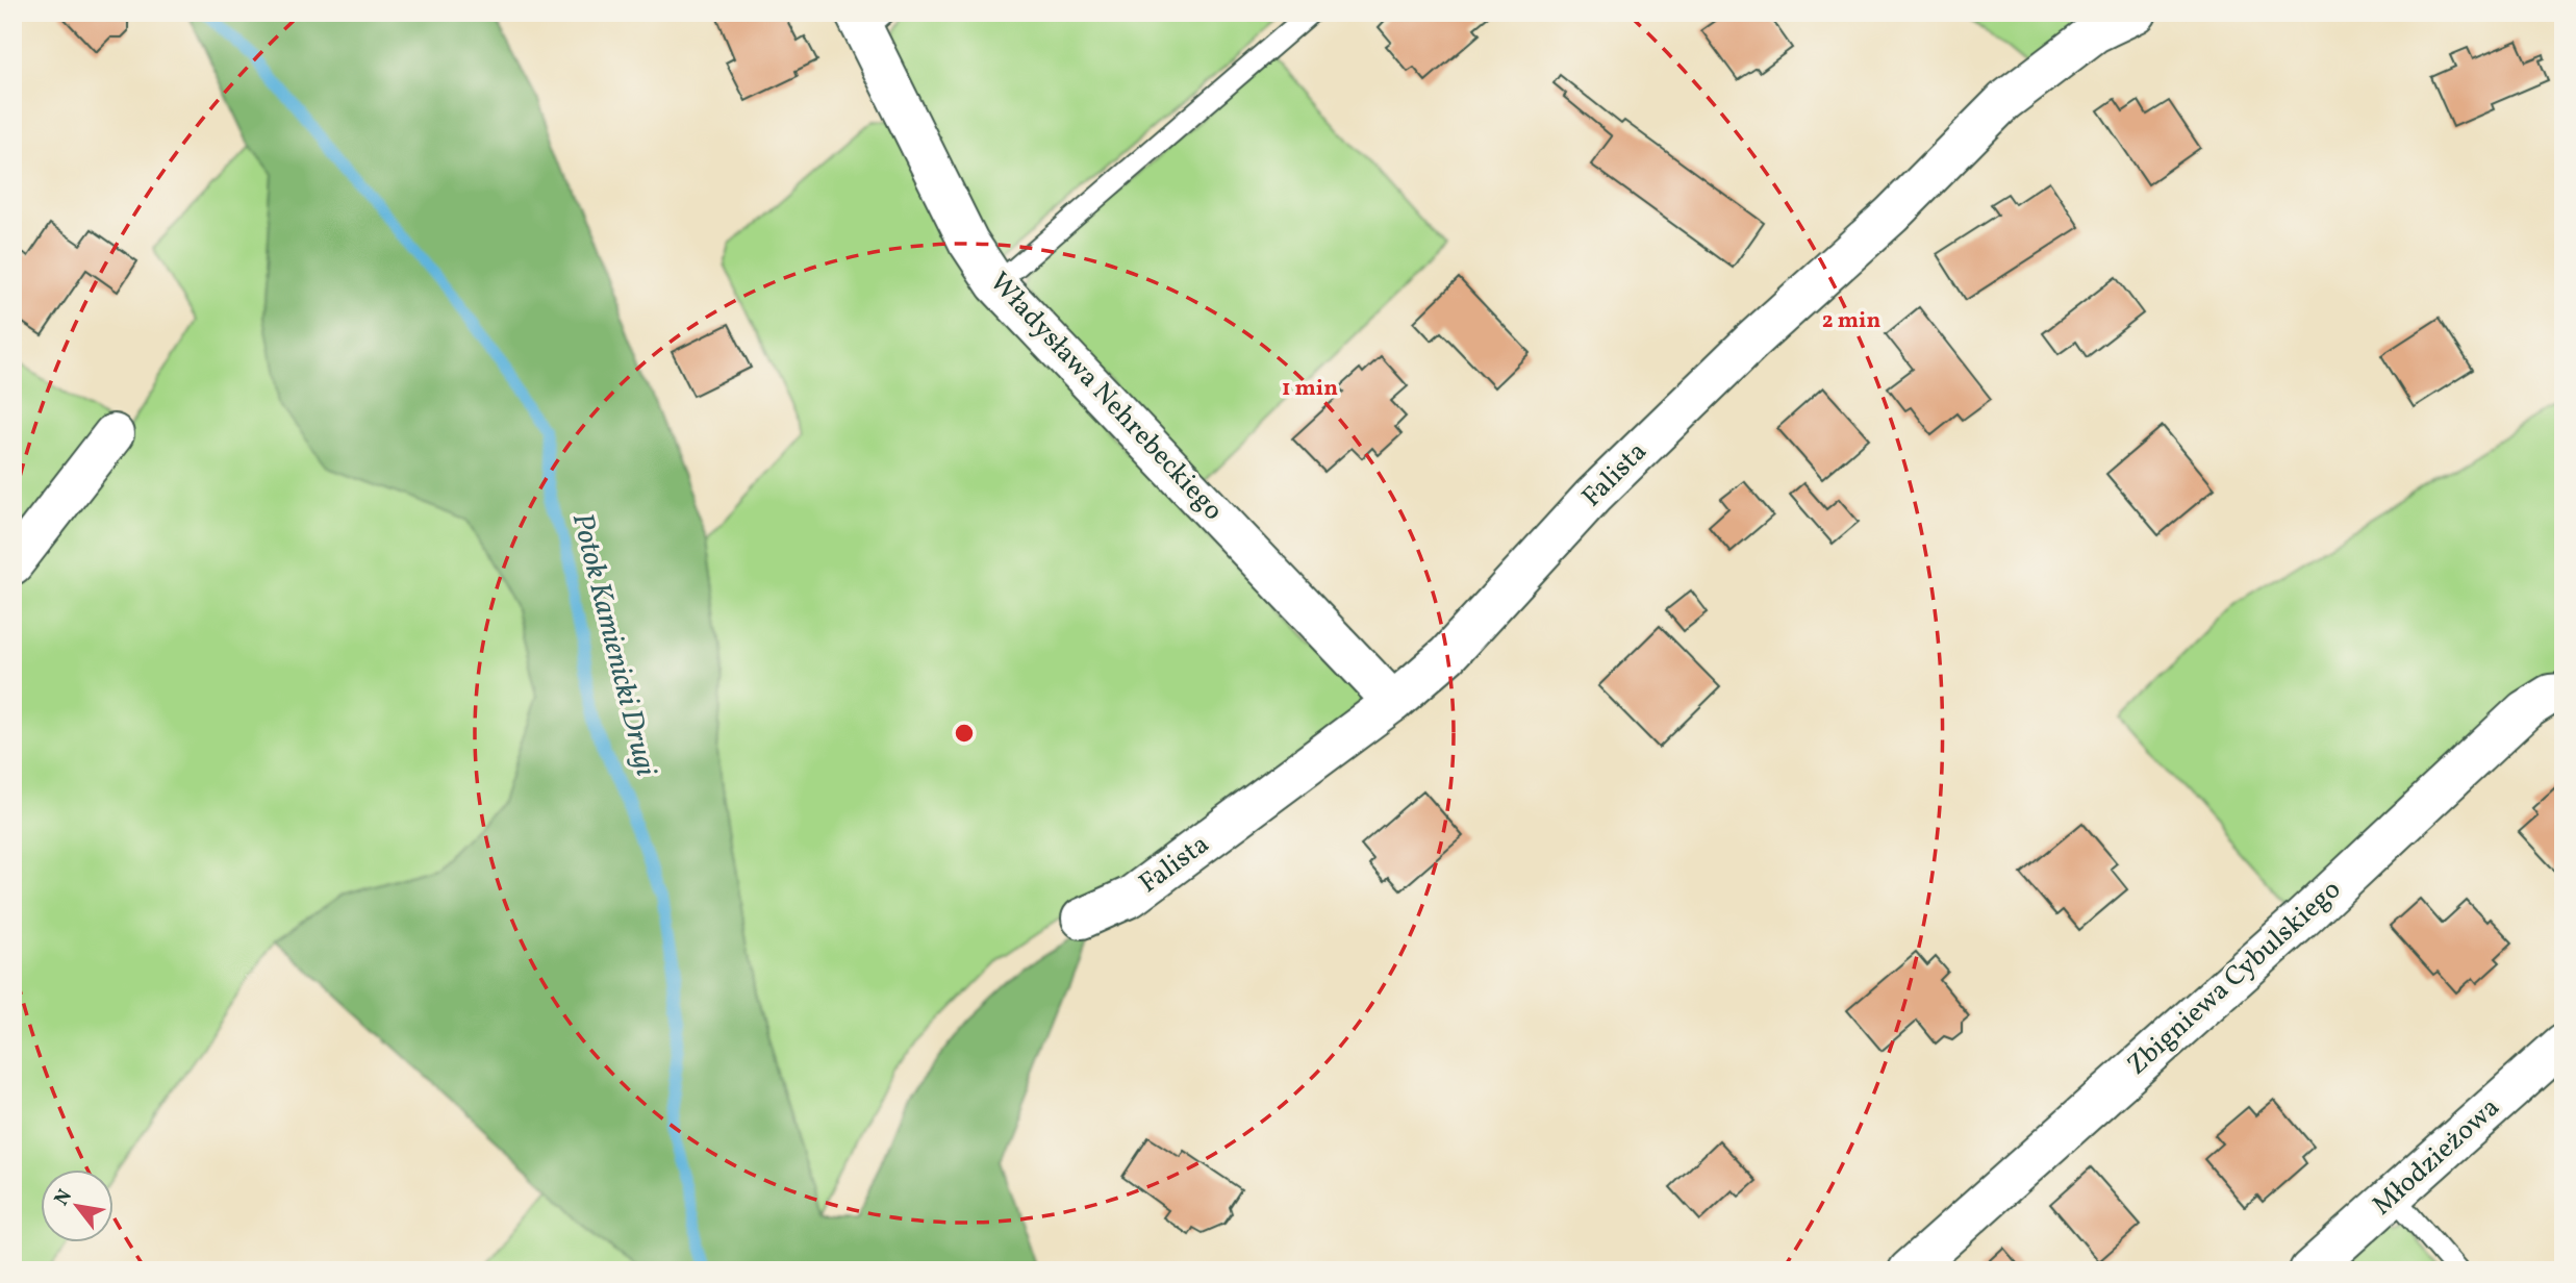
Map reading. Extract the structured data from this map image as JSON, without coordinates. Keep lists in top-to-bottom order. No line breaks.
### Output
{"streets":{"street":["Władysława Nehrebeckiego","Falista","Zbigniewa Cybulskiego","Młodzieżowa"]},"crossings":[["Władysława Nehrebeckiego","Falista"]],"water":["Potok Kamienicki Drugi"],"north":"top left","rings":["2 min","1 min"]}
